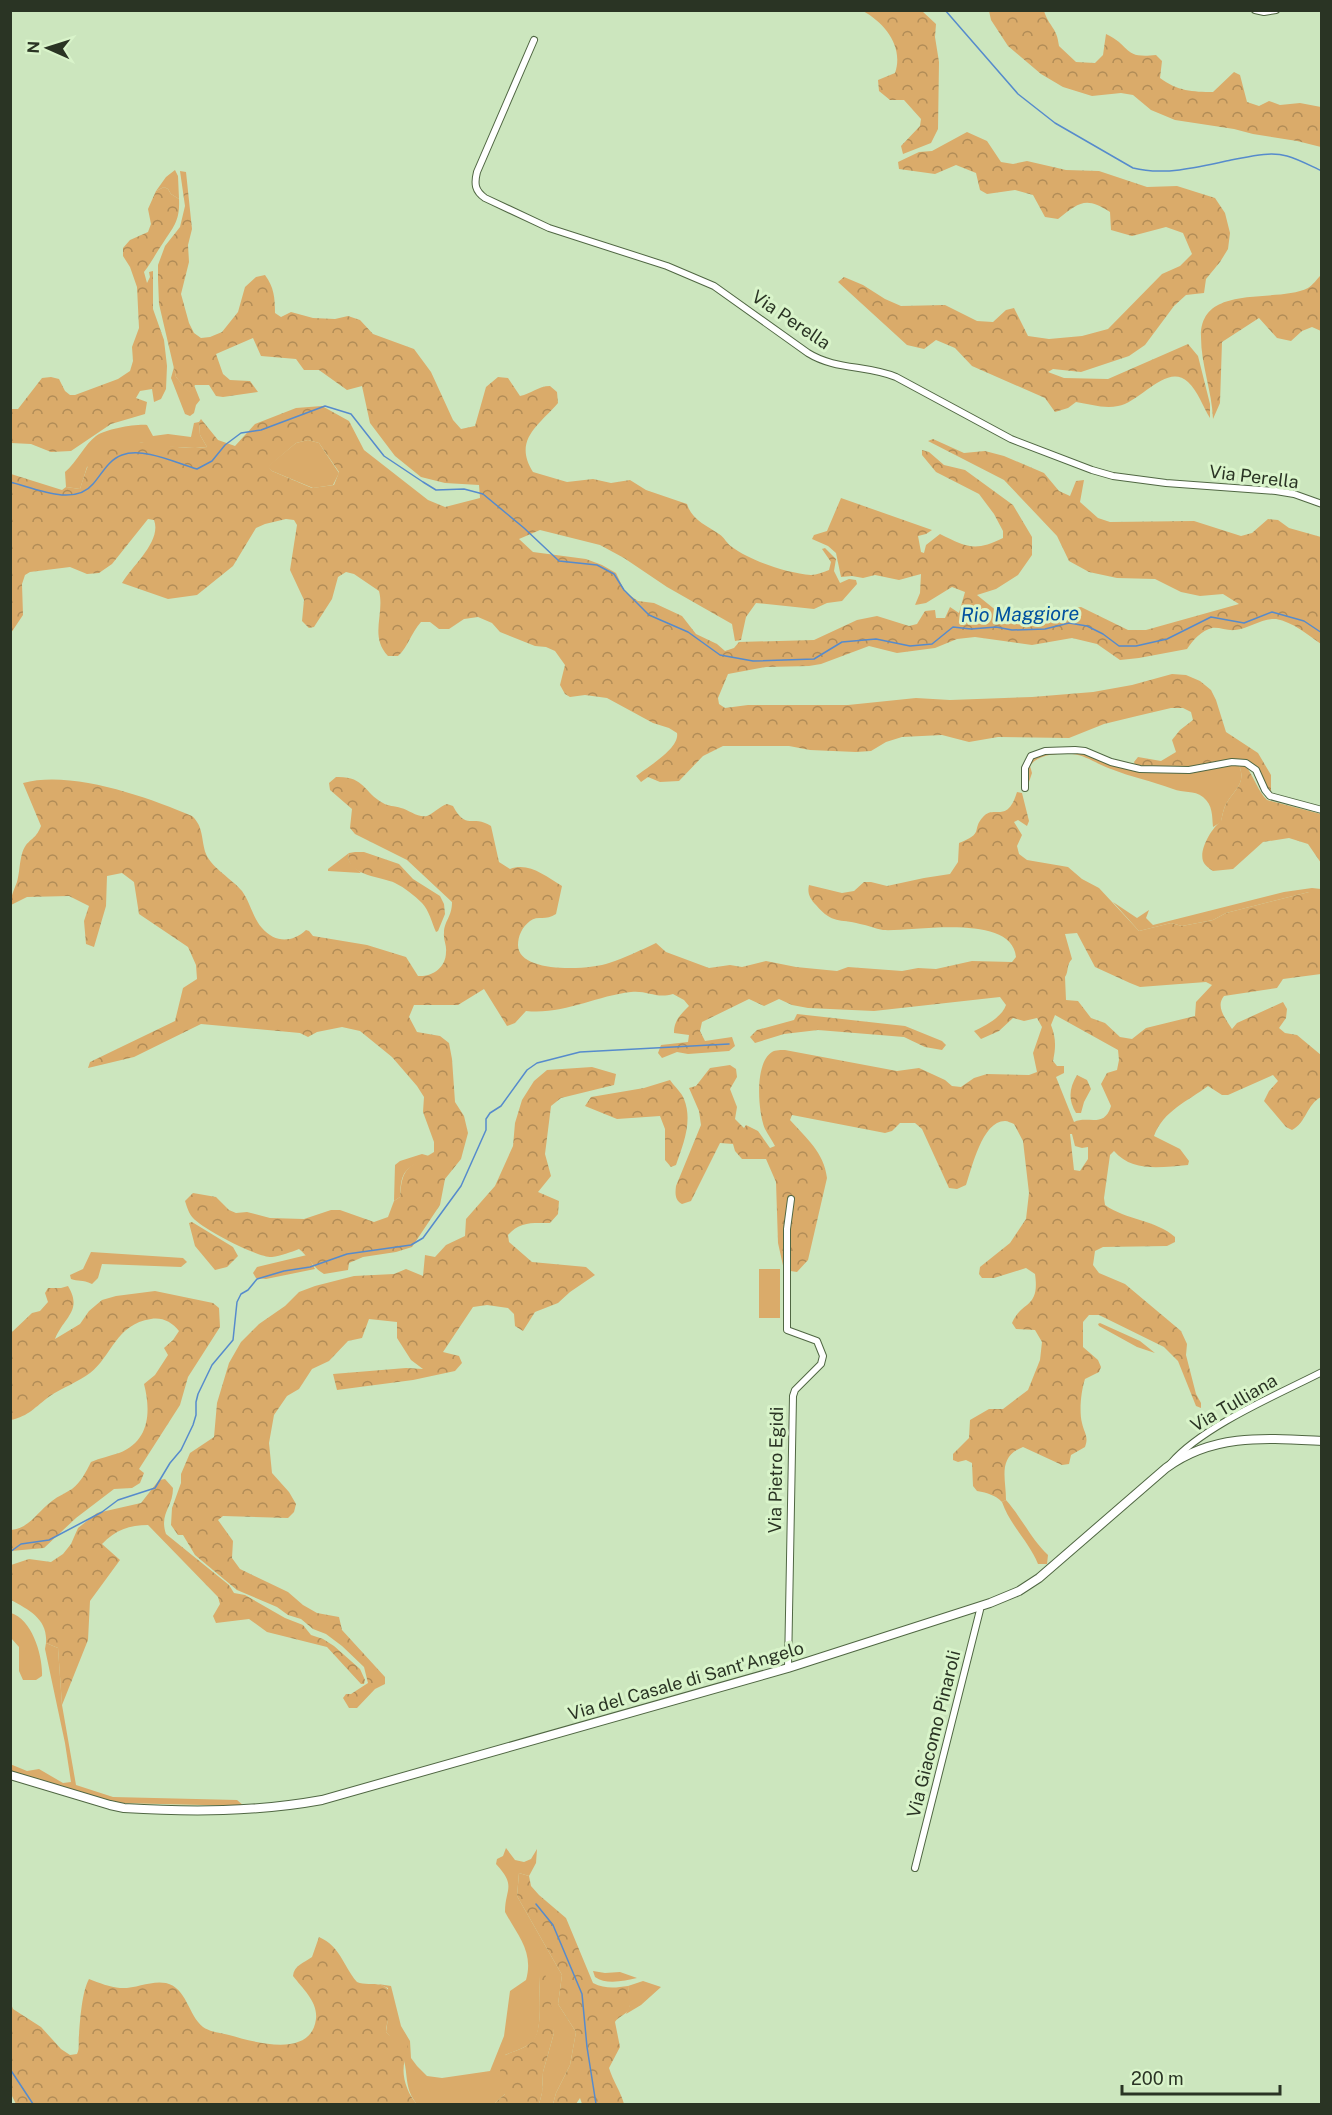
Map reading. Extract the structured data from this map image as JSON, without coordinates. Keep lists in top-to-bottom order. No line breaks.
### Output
{"streets":{"main road":["Via del Casale di Sant'Angelo"],"street":["Via Perella","Via Tulliana","Via Pietro Egidi","Via Giacomo Pinaroli"]},"crossings":[["Via Tulliana","Via del Casale di Sant'Angelo"],["Via Pietro Egidi","Via del Casale di Sant'Angelo"],["Via del Casale di Sant'Angelo","Via Giacomo Pinaroli"]],"water":["Rio Maggiore"],"scale_bar":"200 m","north":"left"}
